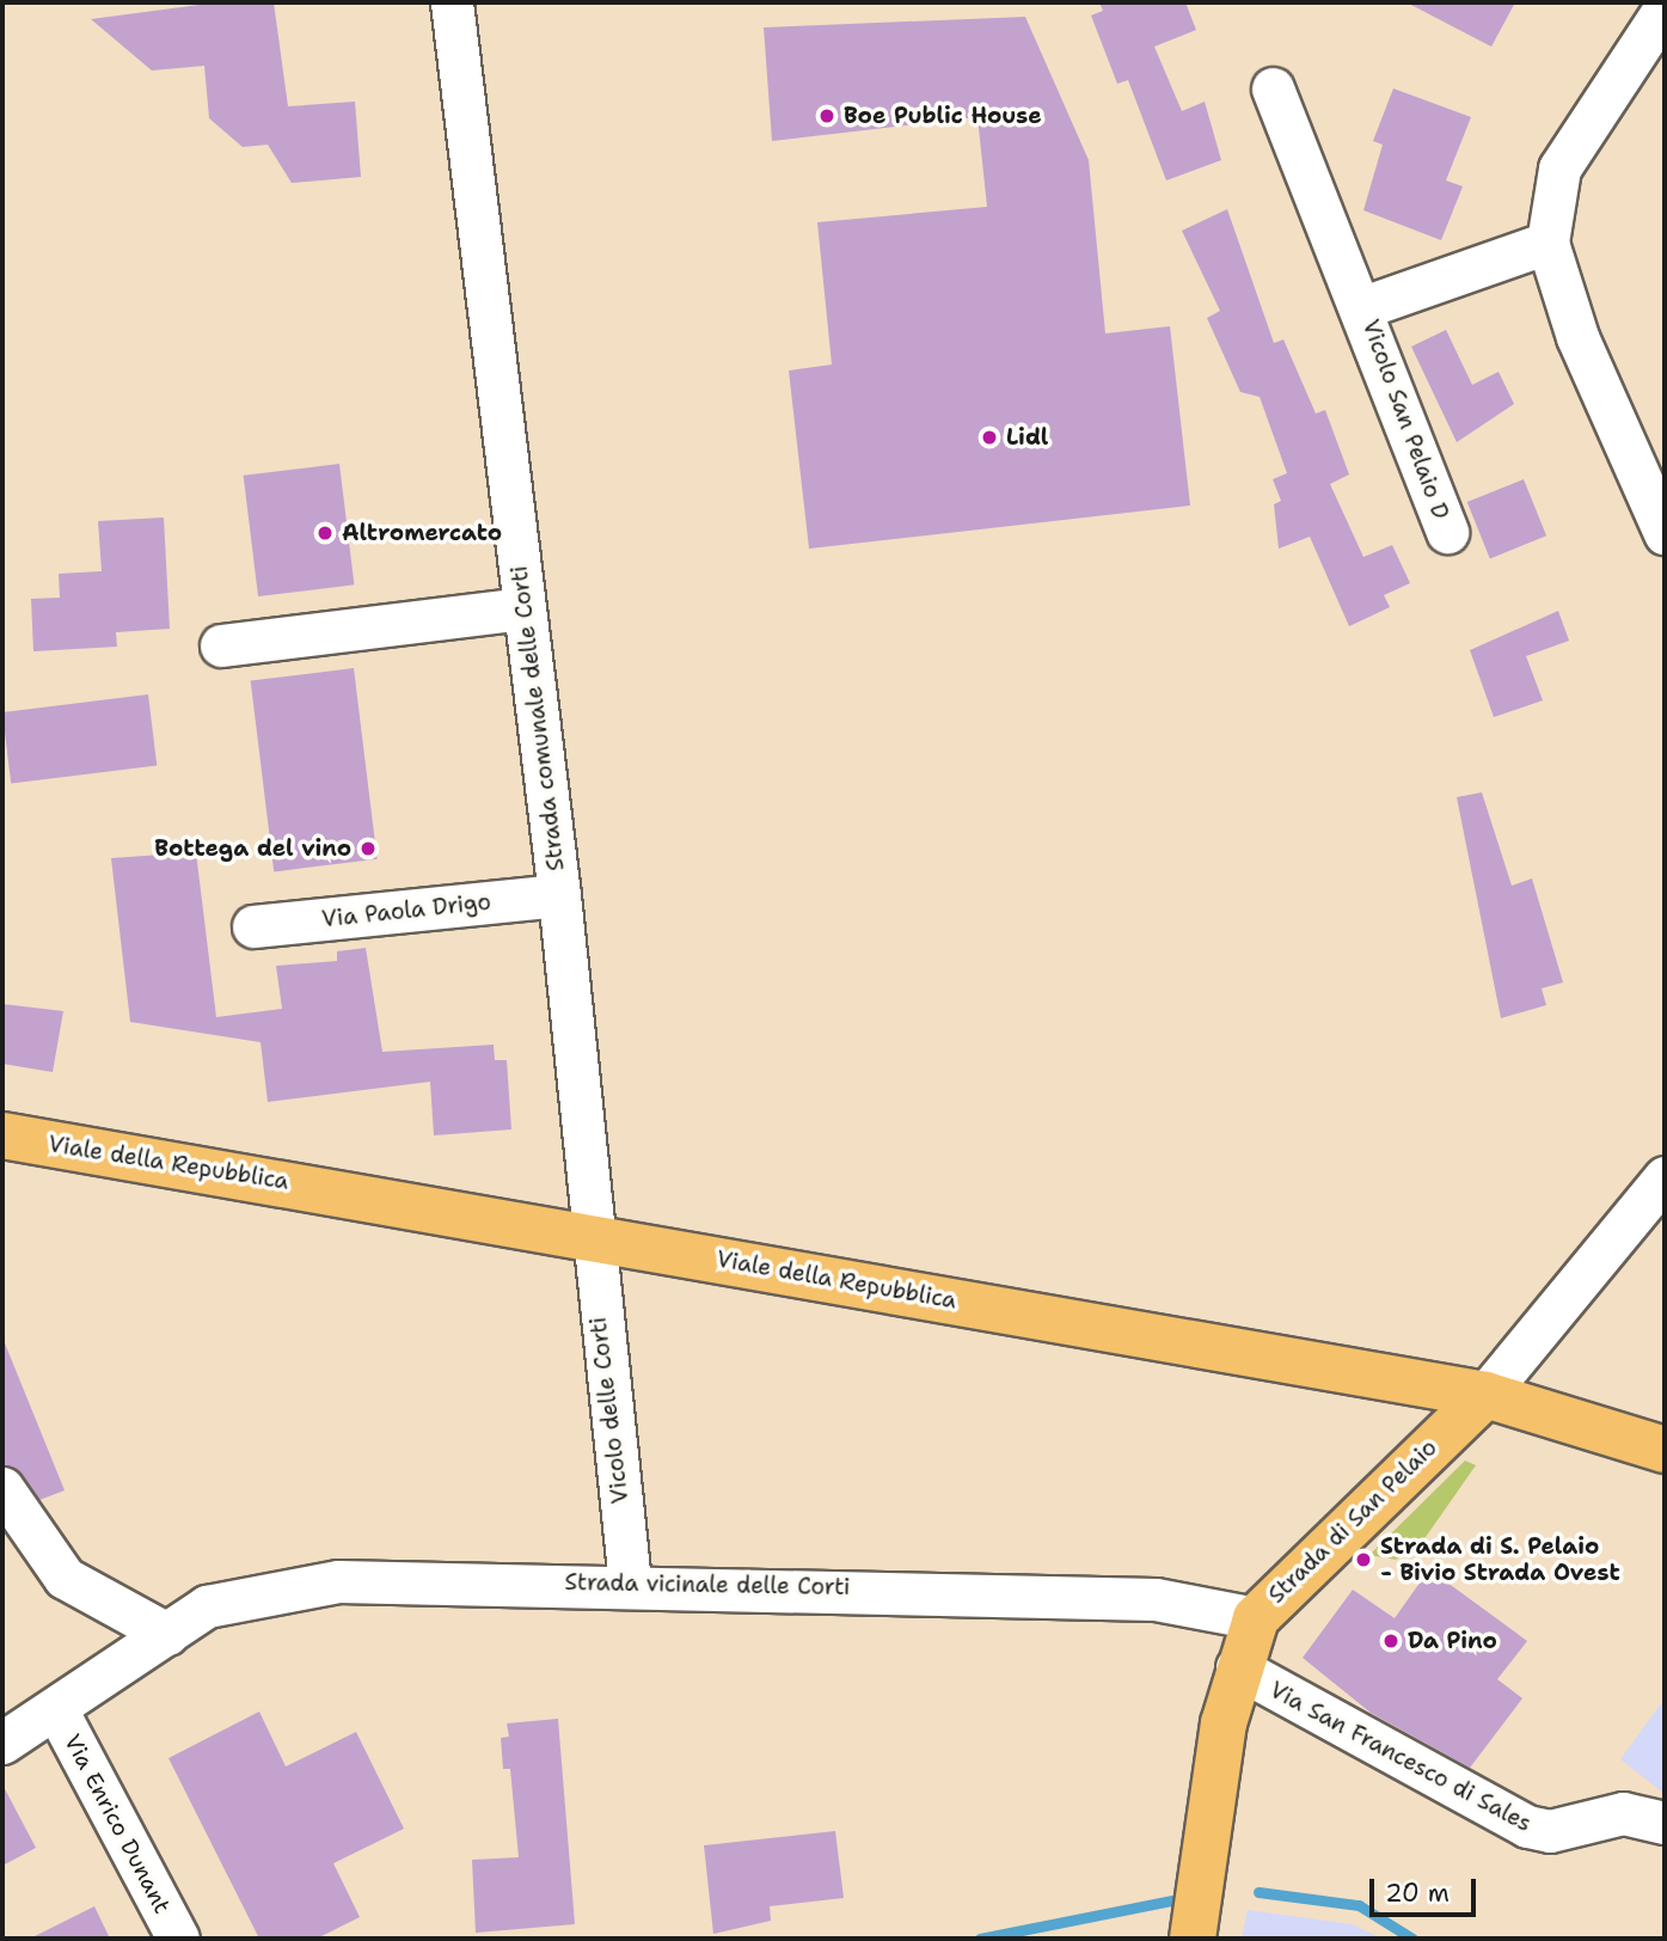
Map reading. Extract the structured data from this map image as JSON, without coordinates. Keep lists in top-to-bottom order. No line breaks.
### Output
{"streets":{"main road":["Viale della Repubblica","Strada di San Pelaio"],"street":["Vicolo San Pelaio D","Strada comunale delle Corti","Via Paola Drigo","Vicolo delle Corti","Strada vicinale delle Corti","Via San Francesco di Sales","Via Enrico Dunant"]},"crossings":[["Strada comunale delle Corti","Via Paola Drigo"],["Strada comunale delle Corti","Viale della Repubblica"],["Strada comunale delle Corti","Vicolo delle Corti"],["Viale della Repubblica","Vicolo delle Corti"],["Viale della Repubblica","Strada di San Pelaio"],["Vicolo delle Corti","Strada vicinale delle Corti"],["Strada di San Pelaio","Strada vicinale delle Corti"],["Strada di San Pelaio","Via San Francesco di Sales"],["Strada vicinale delle Corti","Via Enrico Dunant"]],"places":["Boe Public House","Lidl","Altromercato","Bottega del vino","Strada di S. Pelaio - Bivio Strada Ovest","Da Pino"],"scale_bar":"20 m"}
